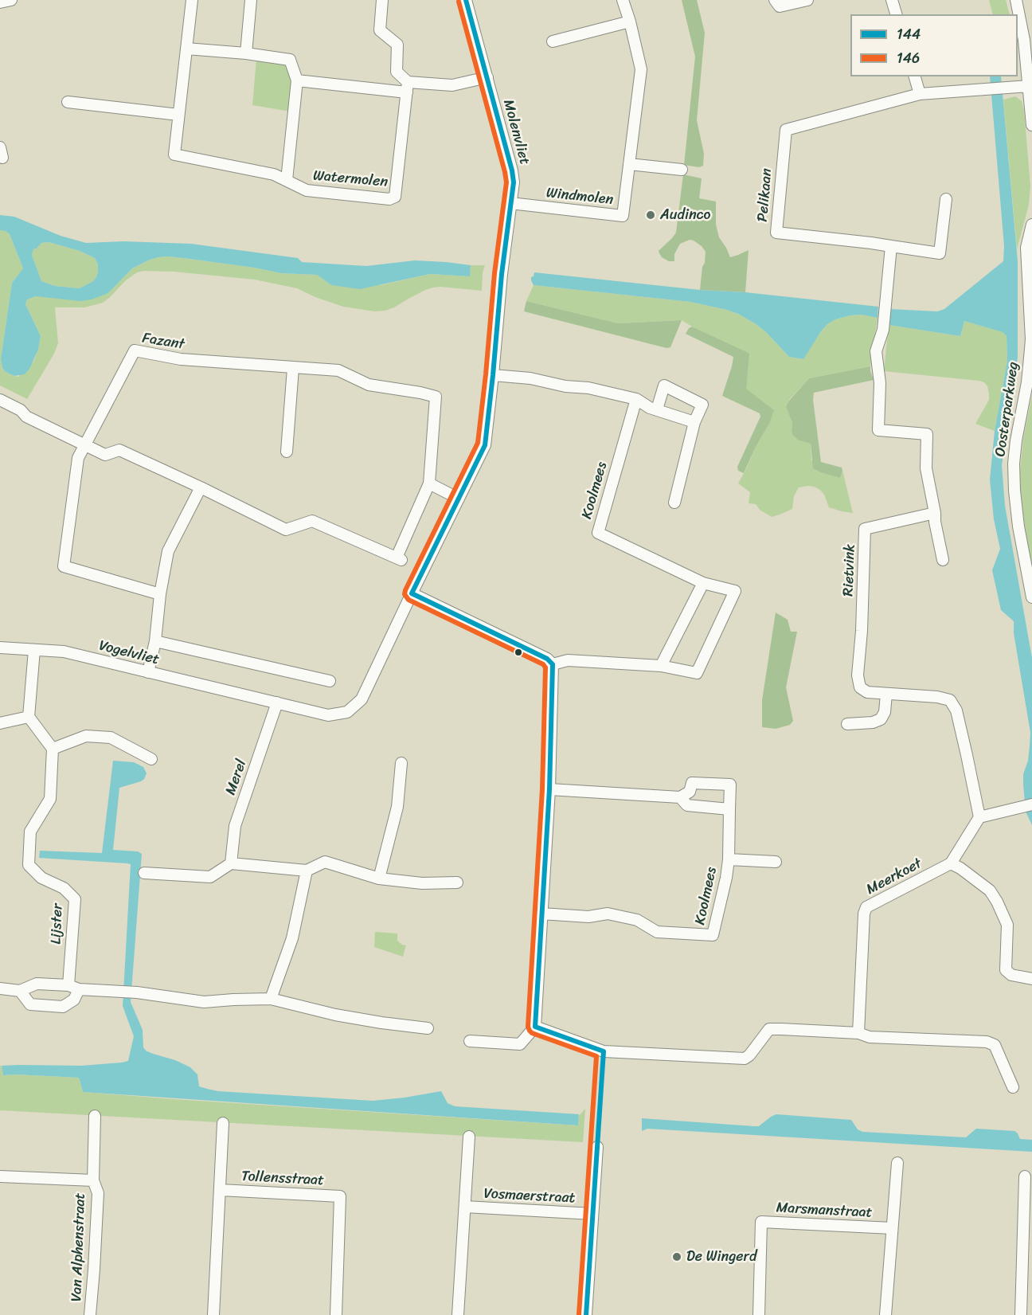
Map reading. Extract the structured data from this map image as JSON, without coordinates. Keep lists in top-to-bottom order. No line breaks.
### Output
{"streets":{"street":["Molenvliet","Watermolen","Pelikaan","Windmolen","Fazant","Oosterparkweg","Koolmees","Rietvink","Vogelvliet","Merel","Meerkoet","Lijster","Tollensstraat","Vosmaerstraat","Marsmanstraat","Van Alphenstraat"]},"crossings":[["Molenvliet","Windmolen"],["Molenvliet","Vogelvliet"],["Vogelvliet","Merel"]],"places":["Audinco","De Wingerd"],"lines":["transit line 144","transit line 146"],"legend":["144","146"]}
